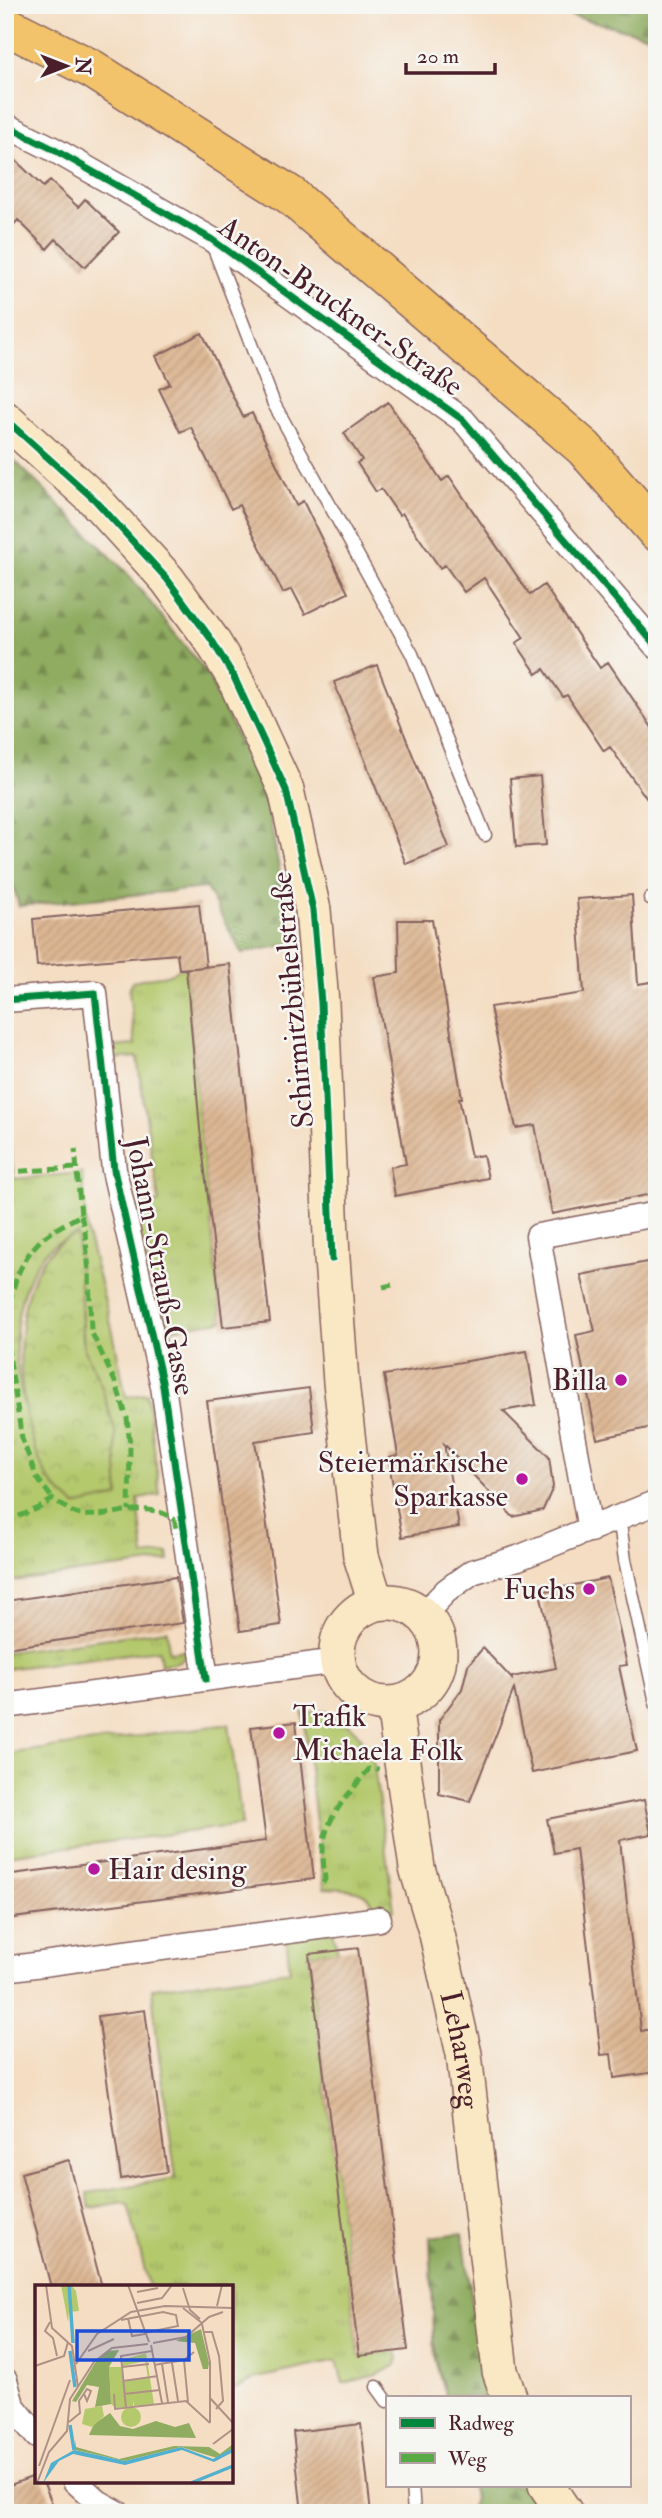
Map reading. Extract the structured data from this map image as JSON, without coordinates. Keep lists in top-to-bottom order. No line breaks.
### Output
{"streets":{"main road":["Schirmitzbühelstraße","Leharweg"],"street":["Anton-Bruckner-Straße","Johann-Strauß-Gasse"]},"crossings":[["Schirmitzbühelstraße","Leharweg"]],"places":["Billa","Steiermärkische Sparkasse","Fuchs","Trafik Michaela Folk","Hair desing"],"legend":["Radweg","Weg"],"scale_bar":"20 m","north":"right"}
